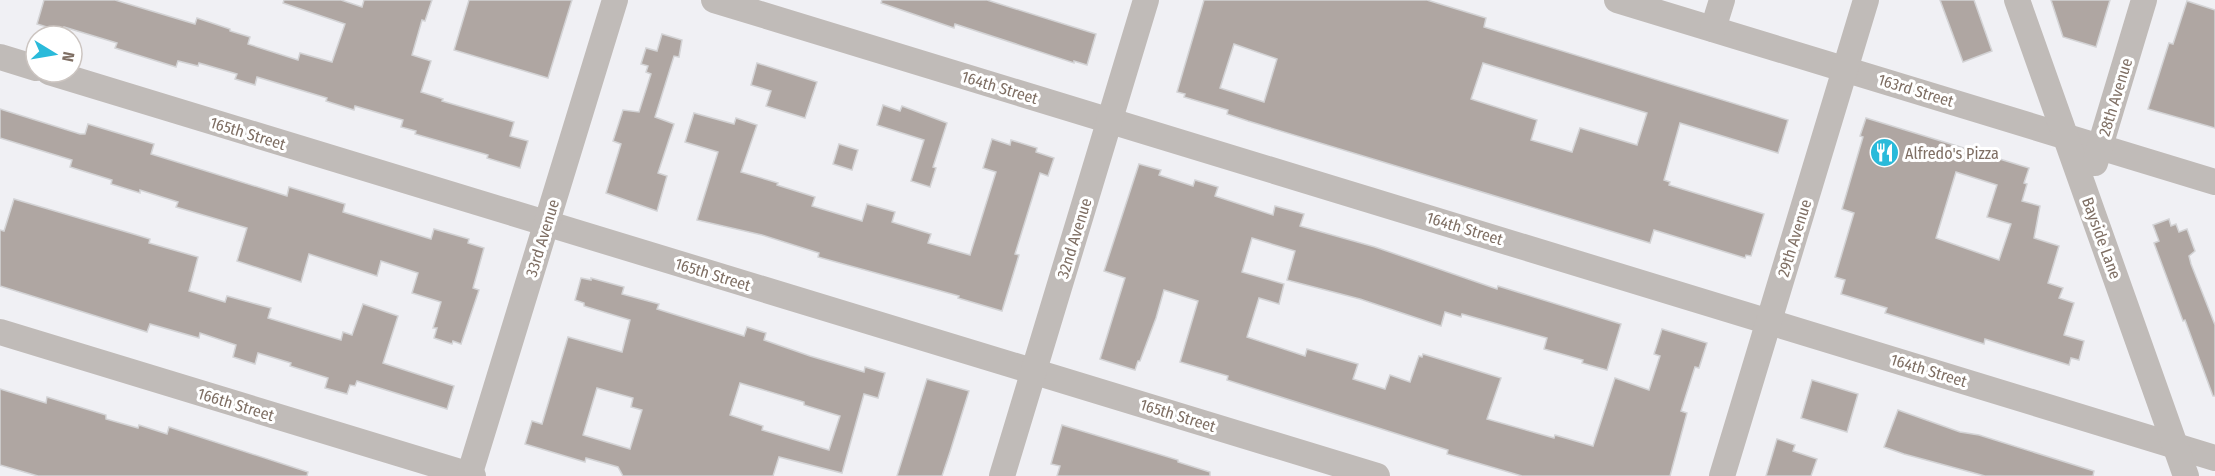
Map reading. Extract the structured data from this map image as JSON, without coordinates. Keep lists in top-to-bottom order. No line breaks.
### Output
{"streets":{"street":["164th Street","163rd Street","28th Avenue","165th Street","33rd Avenue","32nd Avenue","29th Avenue","Bayside Lane","166th Street"]},"crossings":[["164th Street","32nd Avenue"],["164th Street","29th Avenue"],["164th Street","Bayside Lane"],["163rd Street","28th Avenue"],["163rd Street","29th Avenue"],["163rd Street","Bayside Lane"],["28th Avenue","Bayside Lane"],["165th Street","33rd Avenue"],["165th Street","32nd Avenue"],["33rd Avenue","166th Street"]],"places":{"restaurant":["Alfredo's Pizza"]},"north":"right"}
